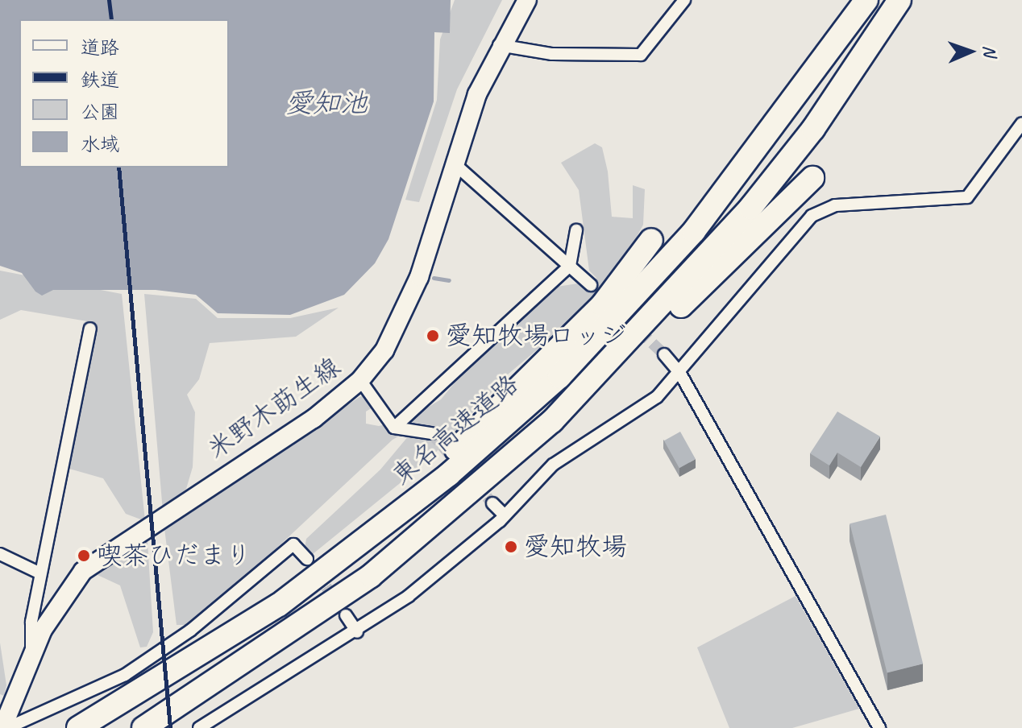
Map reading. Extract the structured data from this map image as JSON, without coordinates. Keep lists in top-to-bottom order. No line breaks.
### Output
{"streets":{"highway":["東名高速道路"],"main road":["米野木莇生線"]},"water":["愛知池"],"places":["愛知牧場ロッジ","愛知牧場","喫茶ひだまり"],"legend":["道路","鉄道","公園","水域"],"north":"right"}
